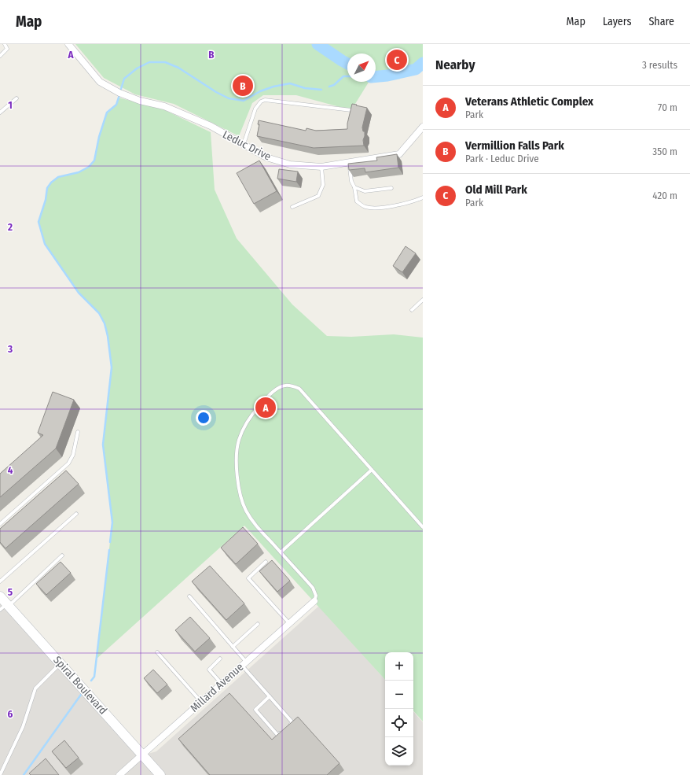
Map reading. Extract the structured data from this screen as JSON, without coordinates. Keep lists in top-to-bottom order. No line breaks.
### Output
{"streets":{"street":["Leduc Drive","Spiral Boulevard","Millard Avenue"]},"crossings":[["Spiral Boulevard","Millard Avenue"]],"north":"top right","page":{"header":"Map","nav":["Map","Layers","Share"],"heading":["Nearby","3 results"],"pins":["C","B","A"],"list":[{"mark":"A","name":"Veterans Athletic Complex","note":"Park","value":"70 m"},{"mark":"B","name":"Vermillion Falls Park","note":"Park · Leduc Drive","value":"350 m"},{"mark":"C","name":"Old Mill Park","note":"Park","value":"420 m"}],"map_buttons":["+","−"]},"grid":{"columns":["A","B"],"rows":["1","2","3","4","5","6"]}}
